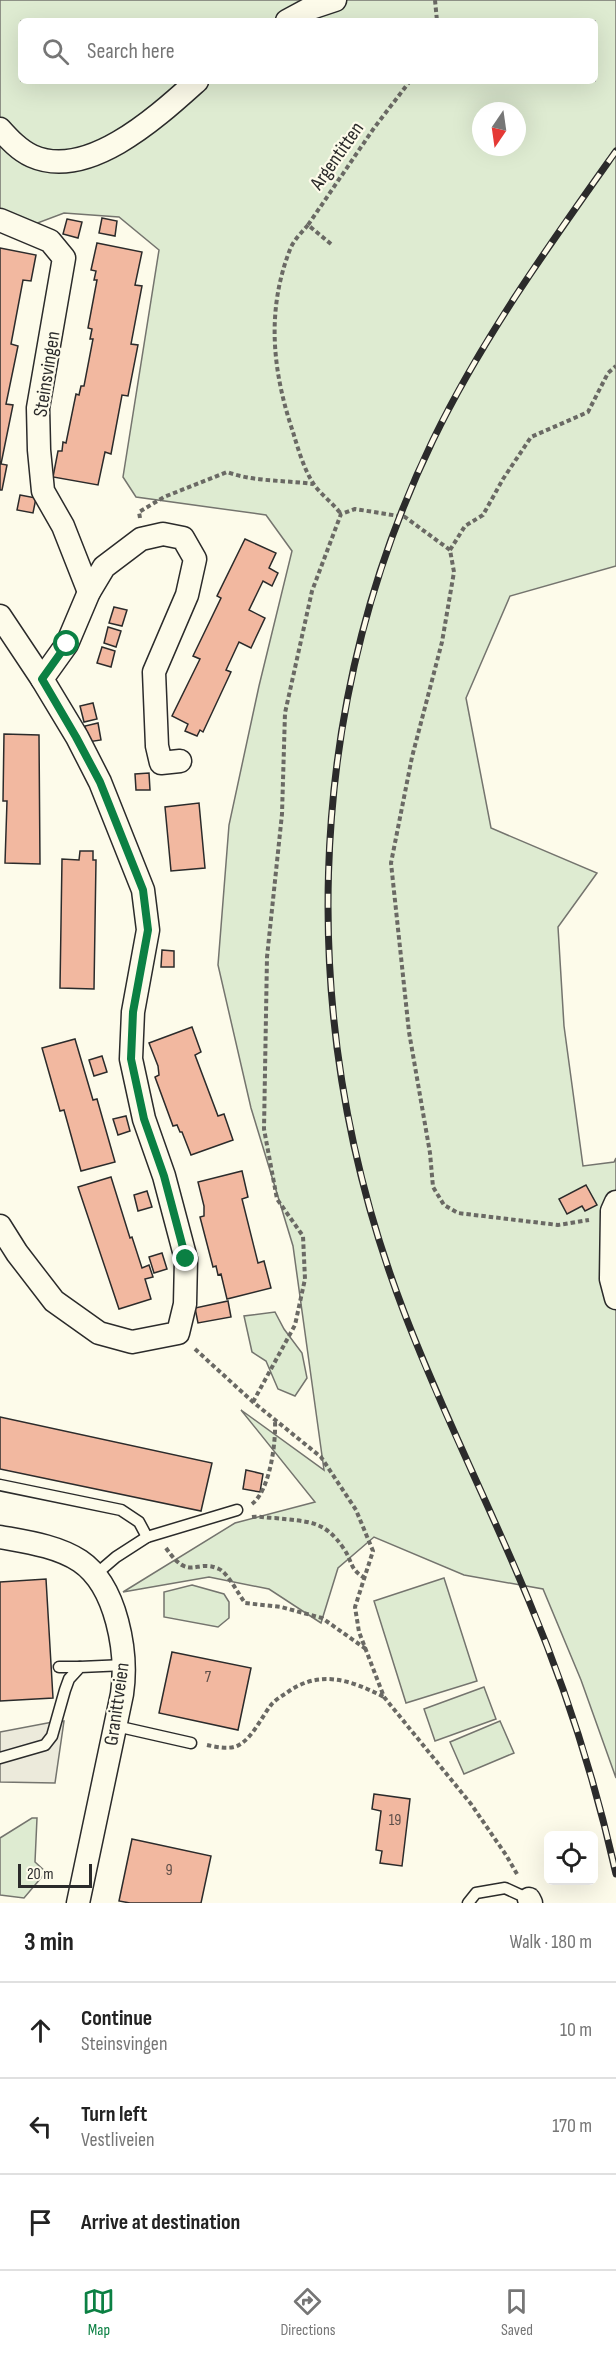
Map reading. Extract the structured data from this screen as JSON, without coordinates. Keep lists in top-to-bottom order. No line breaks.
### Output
{"streets":{"street":["Steinsvingen","Granittveien"],"path":["Argentitten"]},"house_numbers":["7","19","9"],"scale_bar":"20 m","north":"bottom","page":{"search":"Search here","scale":"20 m","heading":["3 min","Walk · 180 m"],"list":[["Continue","Steinsvingen","10 m"],["Turn left","Vestliveien","170 m"],"Arrive at destination"],"nav":["Map","Directions","Saved"]}}
